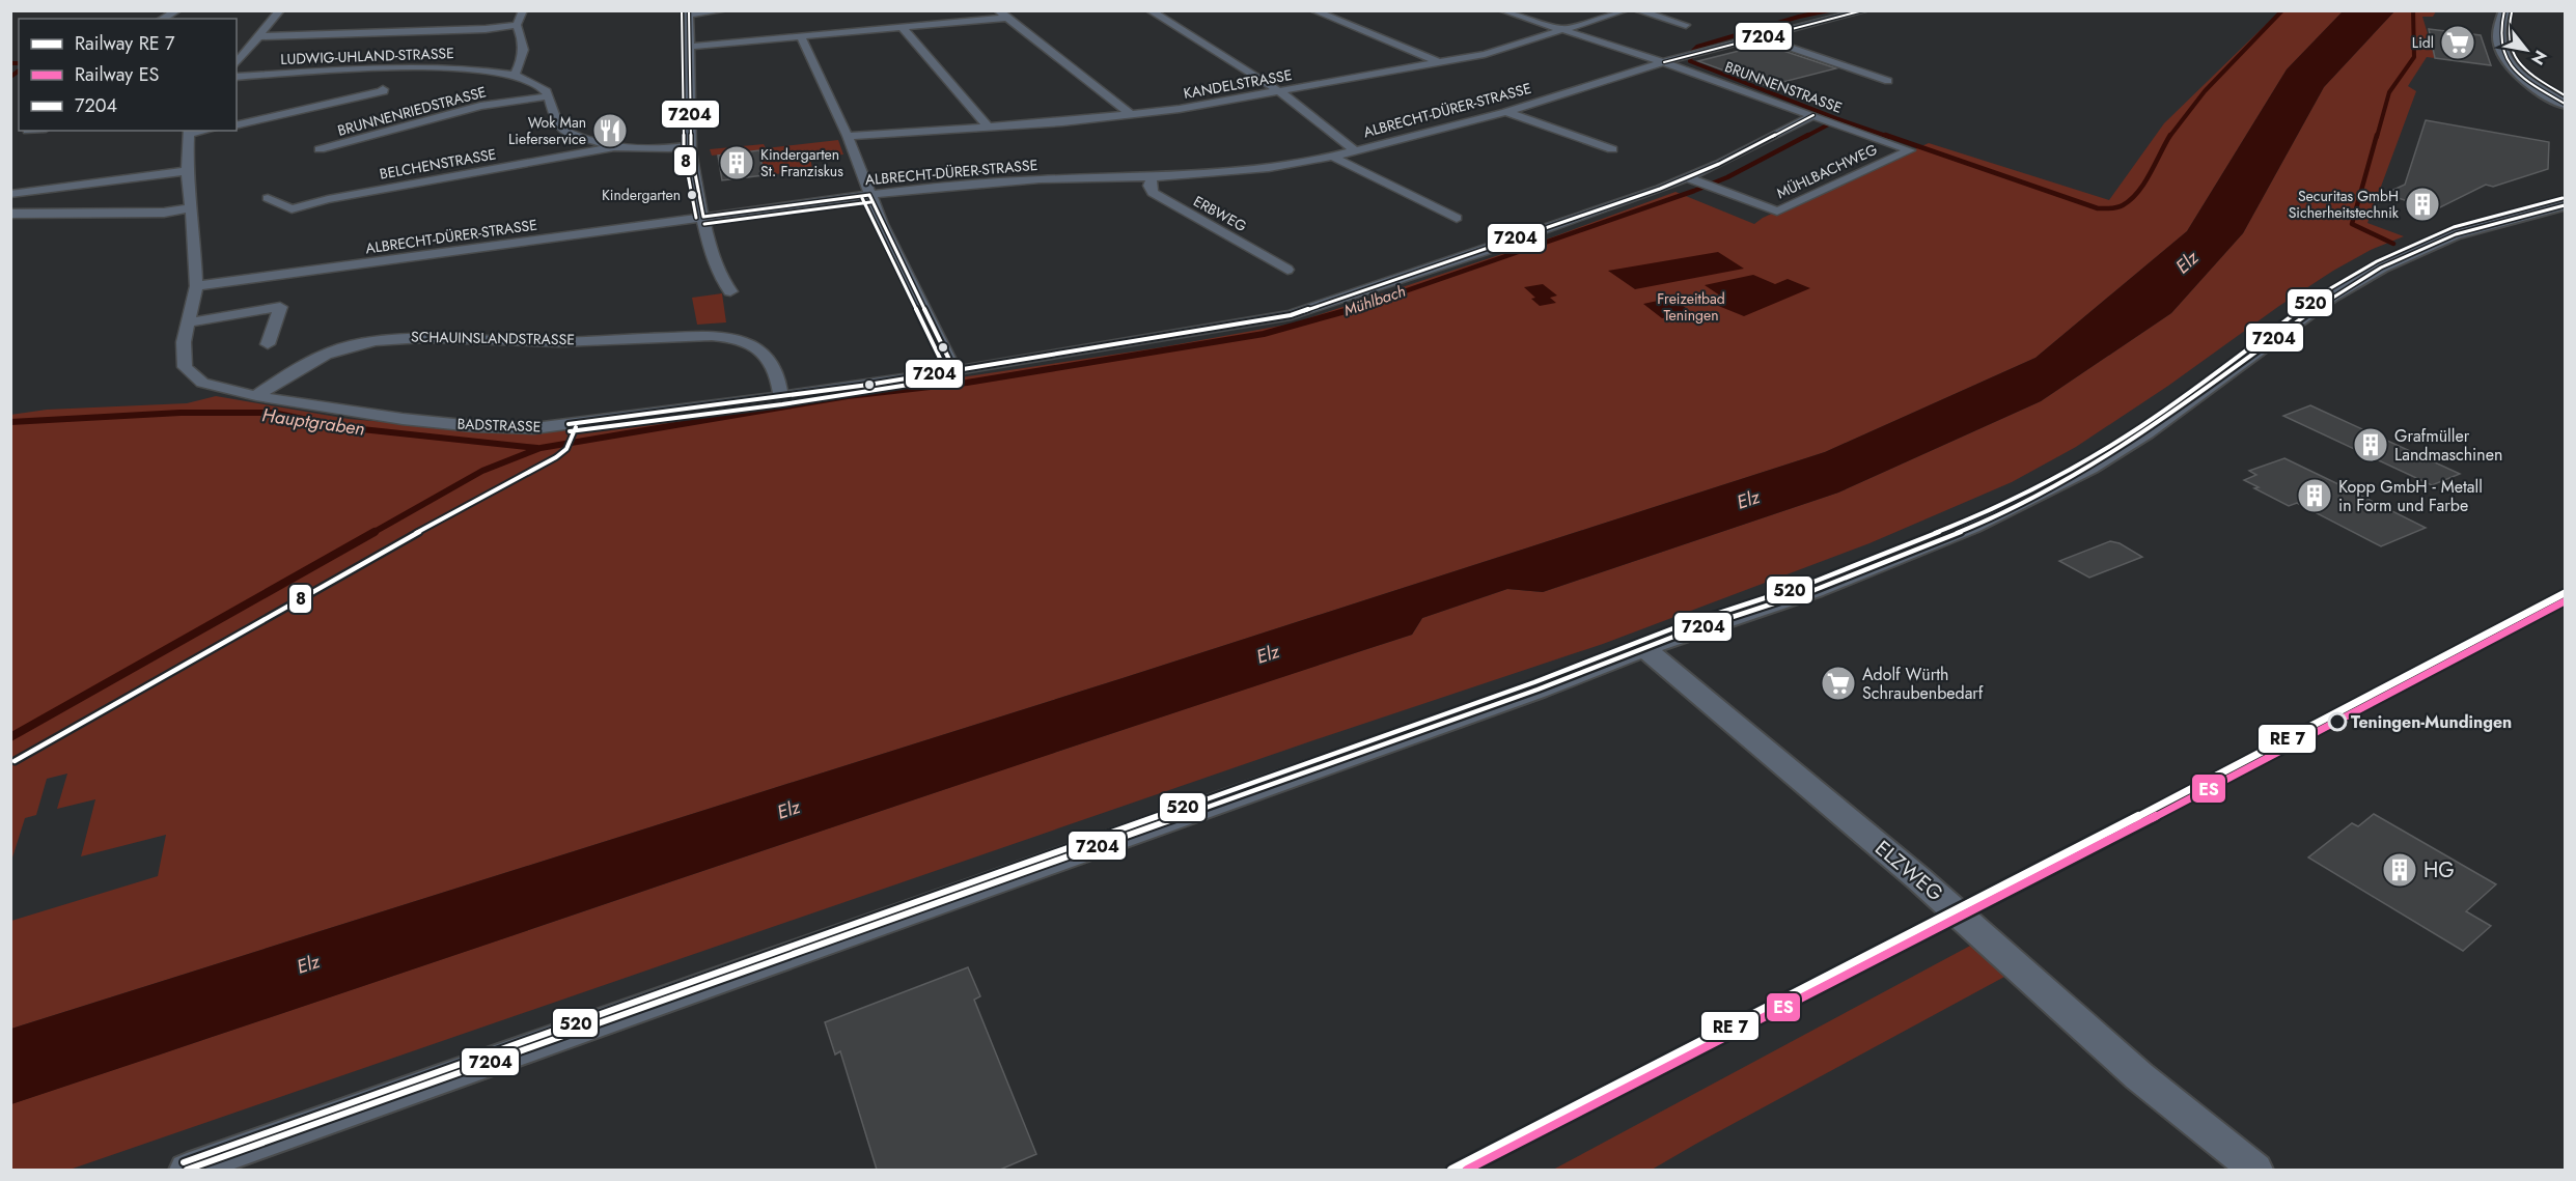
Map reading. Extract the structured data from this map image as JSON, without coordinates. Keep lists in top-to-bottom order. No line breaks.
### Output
{"streets":{"street":["LUDWIG-UHLAND-STRASSE","KANDELSTRASSE","BRUNNENSTRASSE","ALBRECHT-DÜRER-STRASSE","BRUNNENRIEDSTRASSE","BELCHENSTRASSE","MÜHLBACHWEG","ERBWEG","SCHAUINSLANDSTRASSE","BADSTRASSE","ELZWEG"]},"crossings":[["LUDWIG-UHLAND-STRASSE","BRUNNENRIEDSTRASSE"],["KANDELSTRASSE","BRUNNENSTRASSE"],["BRUNNENSTRASSE","ALBRECHT-DÜRER-STRASSE"],["BRUNNENSTRASSE","MÜHLBACHWEG"],["BRUNNENSTRASSE","BADSTRASSE"],["ALBRECHT-DÜRER-STRASSE","ERBWEG"],["MÜHLBACHWEG","BADSTRASSE"],["SCHAUINSLANDSTRASSE","BADSTRASSE"]],"water":["Elz","Mühlbach","Hauptgraben"],"parks":["Freizeitbad Teningen"],"places":{"supermarket":["Lidl","Adolf Würth Schraubenbedarf"],"restaurant":["Wok Man Lieferservice"],"building":["Kindergarten St. Franziskus","Securitas GmbH Sicherheitstechnik","Grafmüller Landmaschinen","Kopp GmbH - Metall in Form und Farbe","HG"],"other":["Kindergarten","Teningen-Mundingen"]},"lines":["transit line 7204","transit line 8","transit line 520","rail line ES"],"legend":["Railway RE 7","Railway ES","7204"],"north":"bottom right"}
